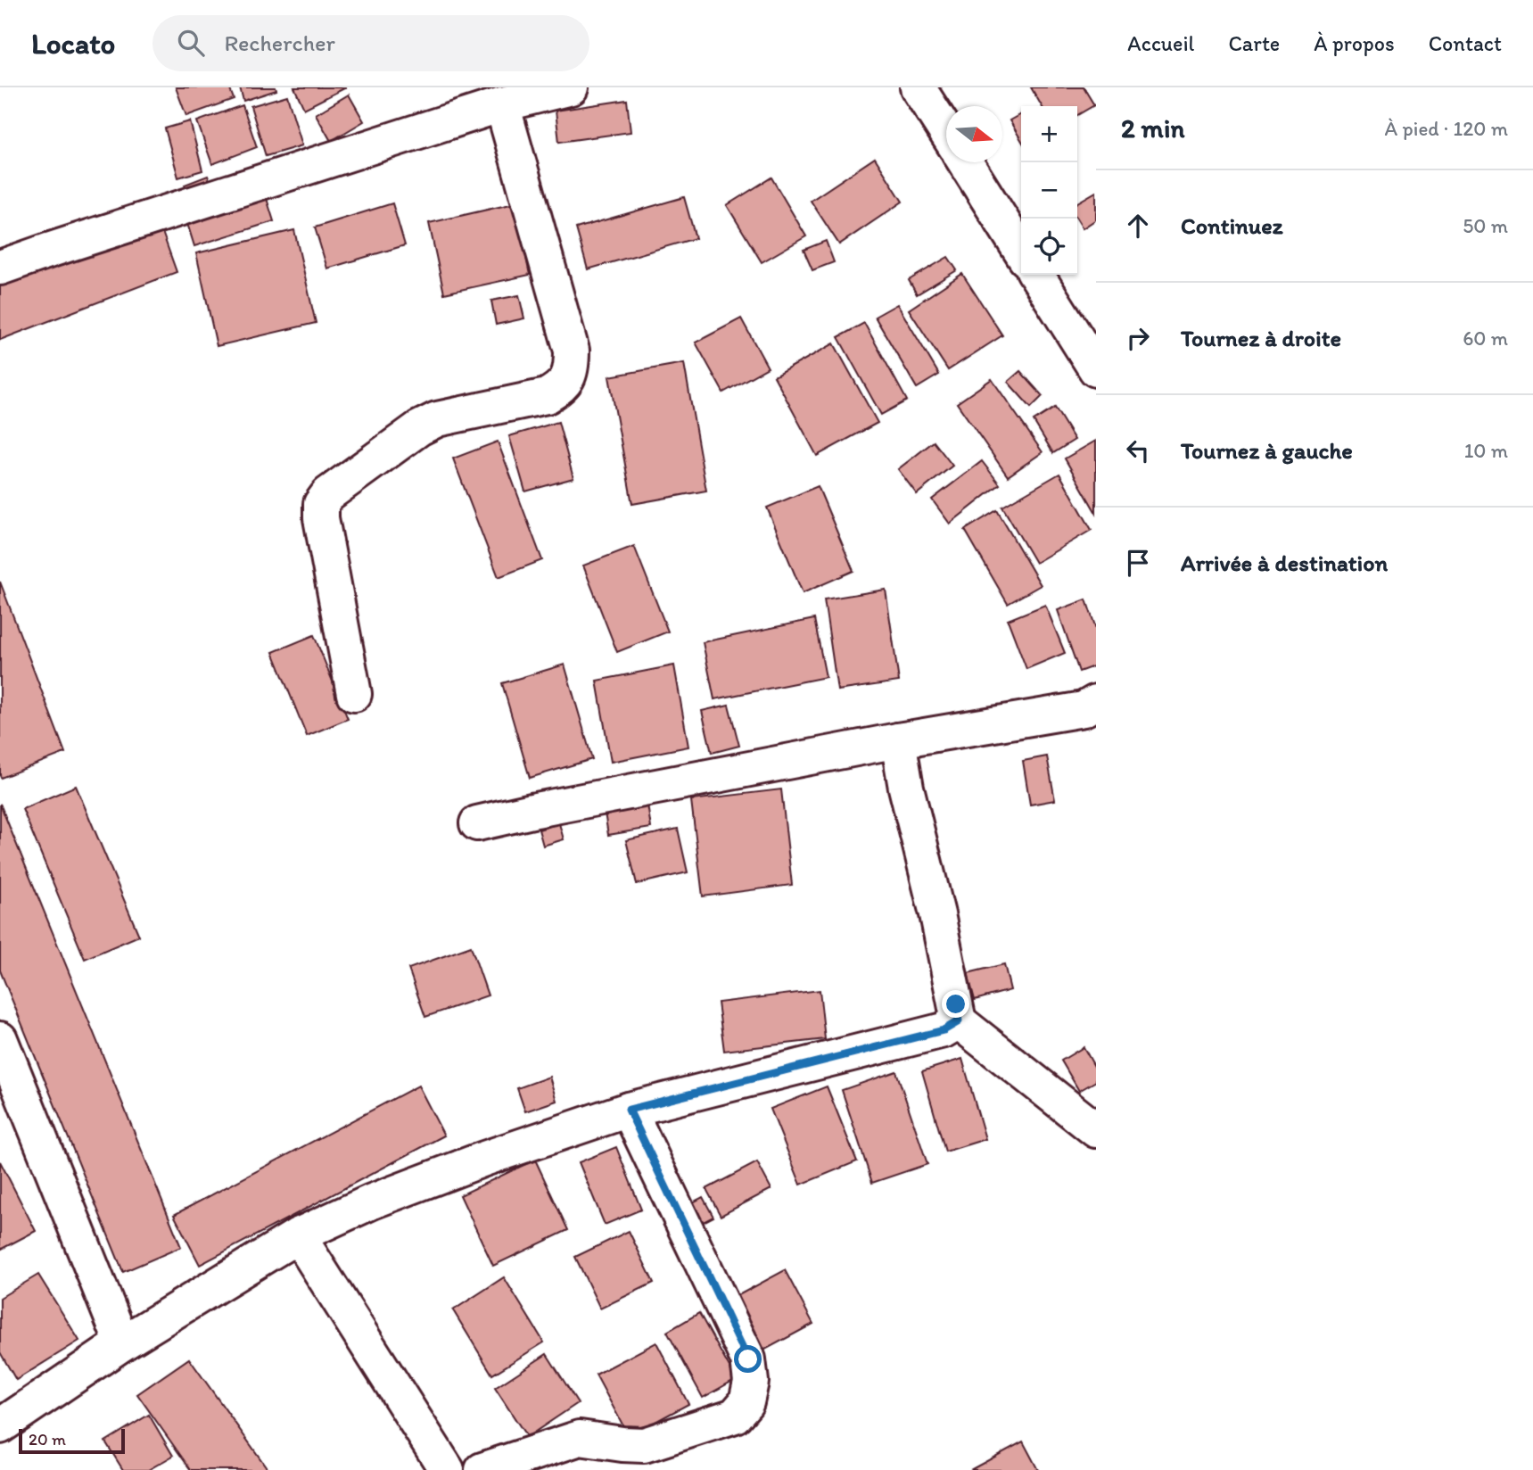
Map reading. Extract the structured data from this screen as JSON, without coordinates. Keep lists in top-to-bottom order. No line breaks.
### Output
{"scale_bar":"20 m","north":"right","page":{"header":"Locato","search":"Rechercher","nav":["Accueil","Carte","À propos","Contact"],"heading":["2 min","À pied · 120 m"],"map_buttons":["+","−"],"list":[["Continuez","50 m"],["Tournez à droite","60 m"],["Tournez à gauche","10 m"],"Arrivée à destination"],"scale":"20 m"}}
